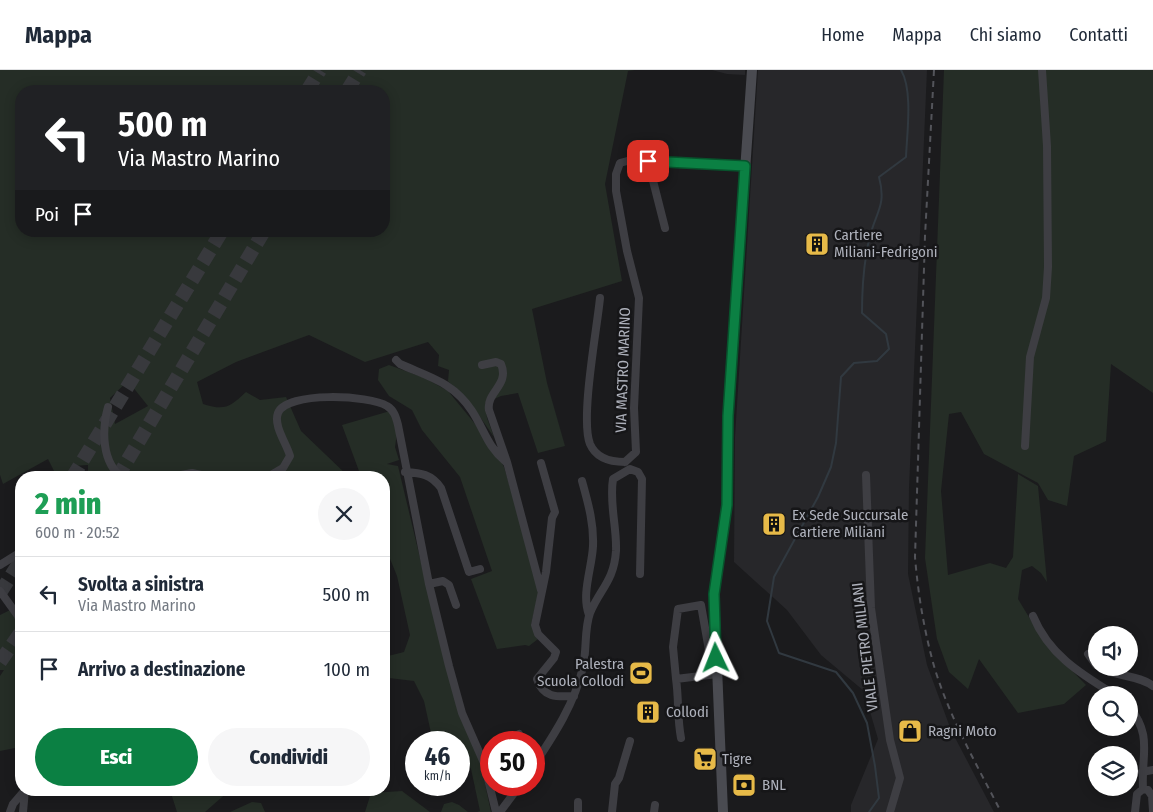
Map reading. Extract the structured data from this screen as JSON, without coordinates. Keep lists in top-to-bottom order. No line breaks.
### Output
{"streets":{"street":["VIA MASTRO MARINO","VIALE PIETRO MILIANI"]},"places":{"building":["Cartiere Miliani-Fedrigoni","Ex Sede Succursale Cartiere Miliani","Collodi"],"sports":["Palestra Scuola Collodi"],"shop":["Ragni Moto"],"supermarket":["Tigre"],"bank":["BNL"]},"page":{"header":"Mappa","nav":["Home","Mappa","Chi siamo","Contatti"],"turn":["500 m","Via Mastro Marino"],"then":"Poi","heading":["2 min","600 m · 20:52"],"list":[{"name":"Svolta a sinistra","note":"Via Mastro Marino","value":"500 m"},{"name":"Arrivo a destinazione","value":"100 m"}],"buttons":["Esci","Condividi"],"speed":"46 km/h","limit":"50"}}
